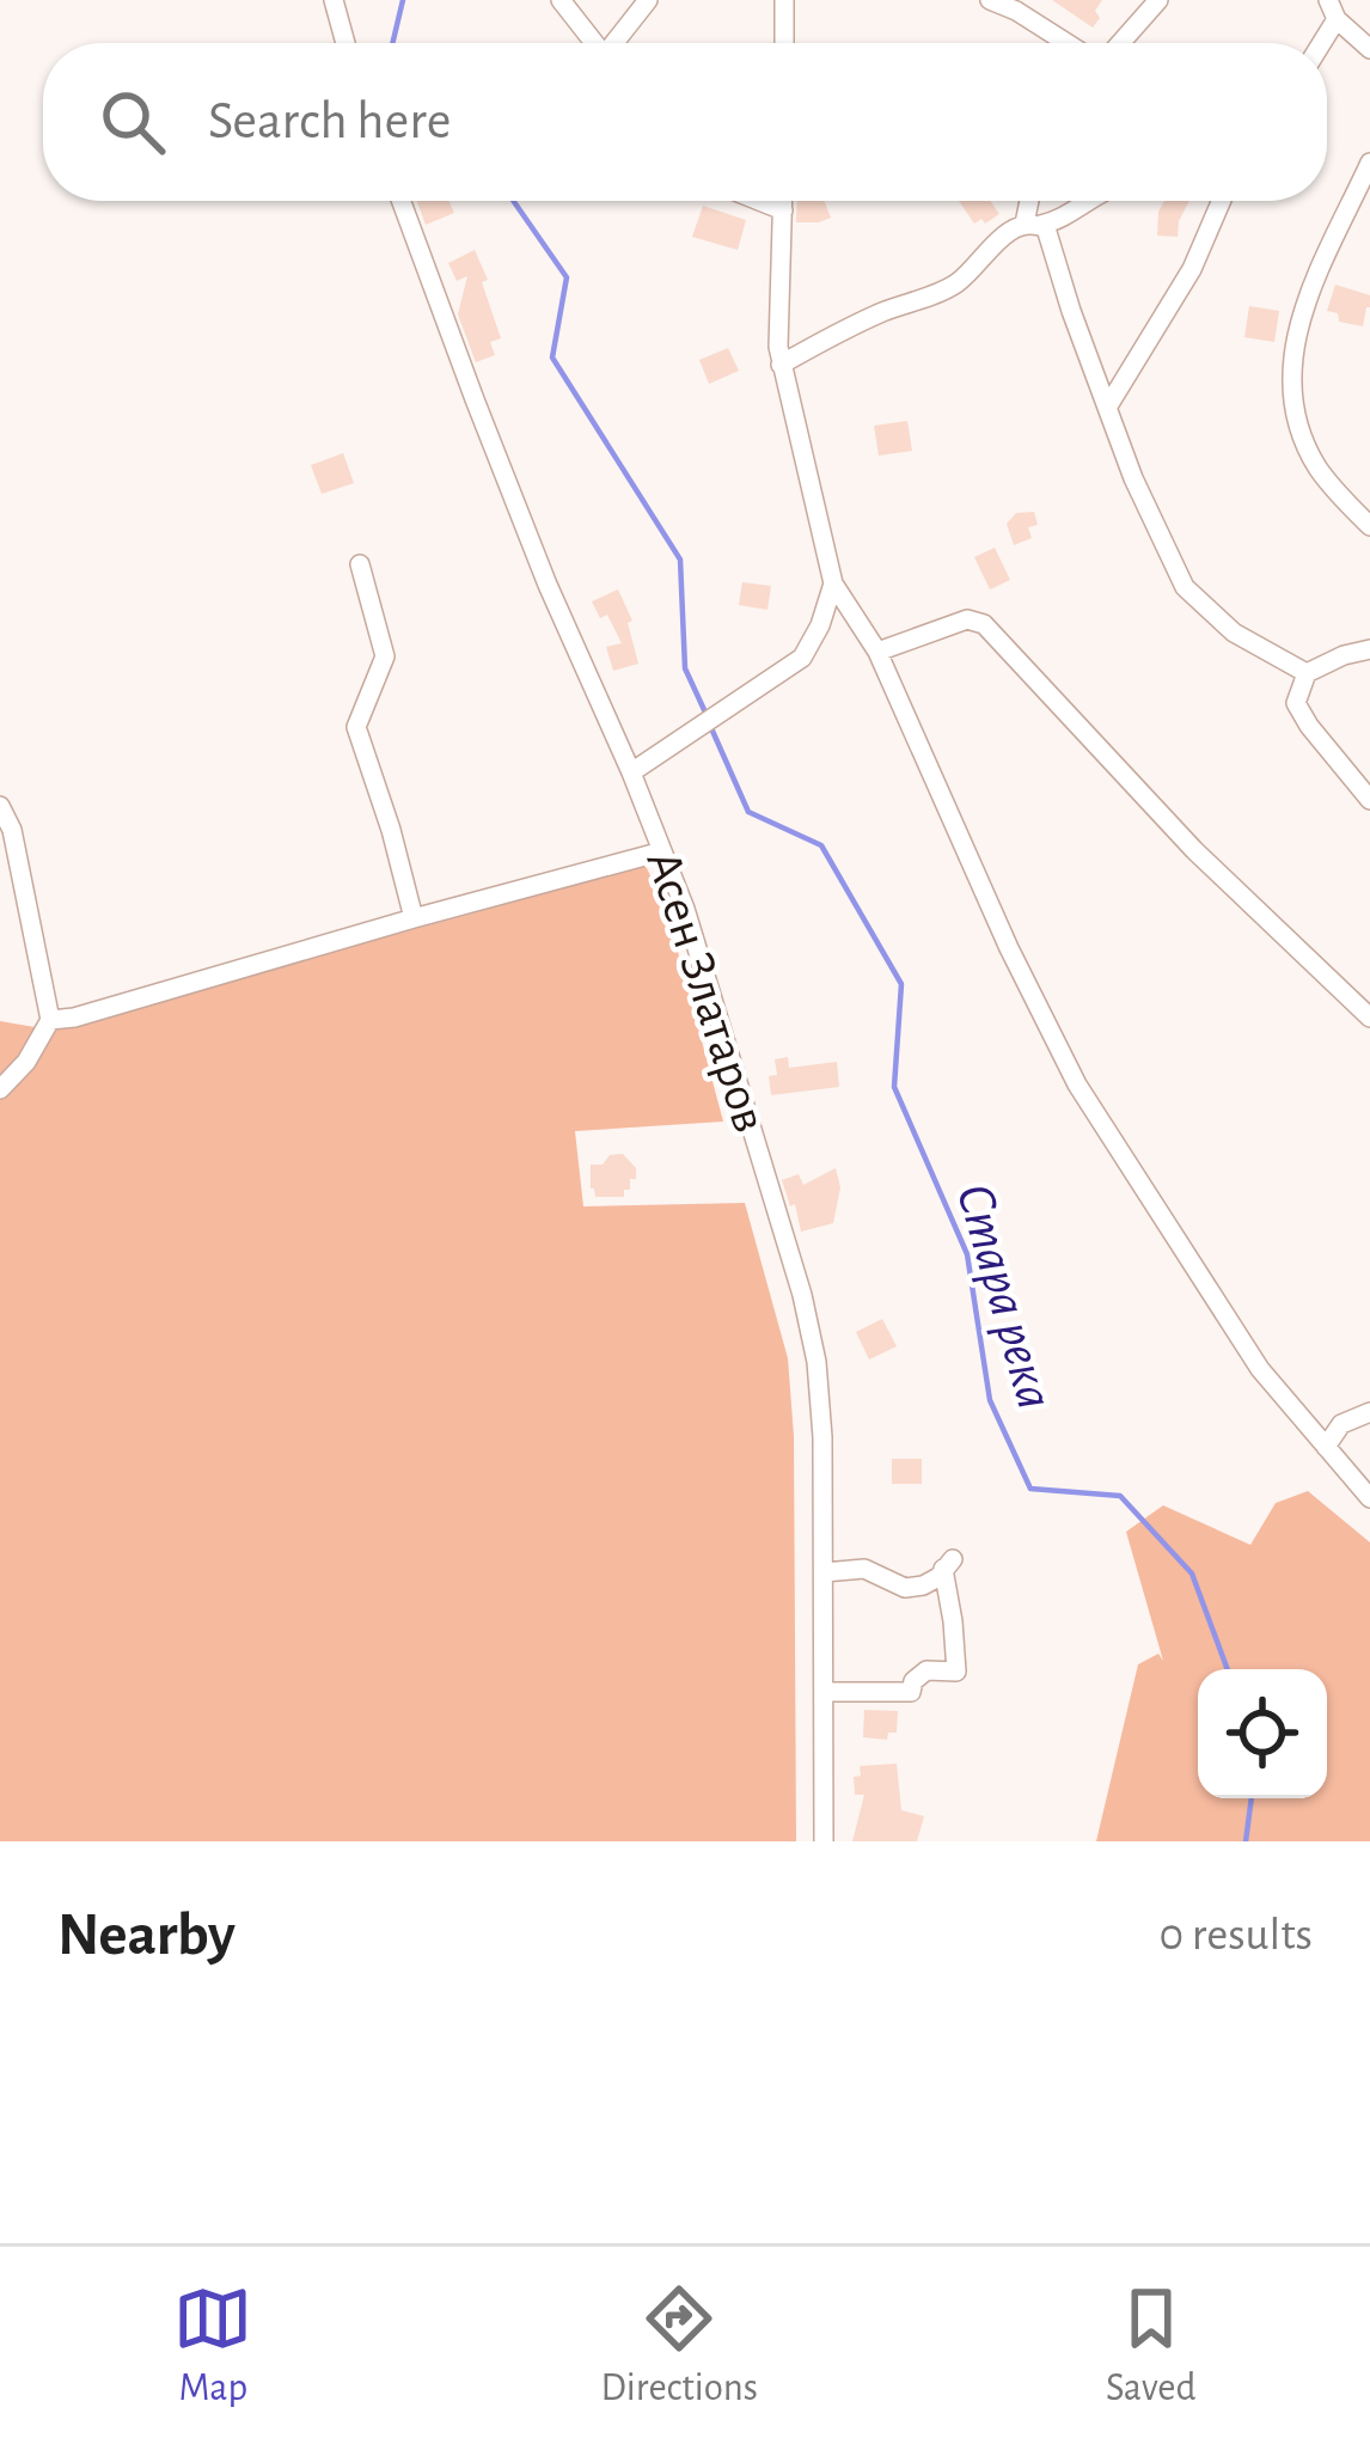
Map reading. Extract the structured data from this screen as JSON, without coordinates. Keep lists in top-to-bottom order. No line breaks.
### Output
{"streets":{"street":["Асен Златаров"]},"water":["Стара река"],"page":{"search":"Search here","heading":["Nearby","0 results"],"nav":["Map","Directions","Saved"]}}
